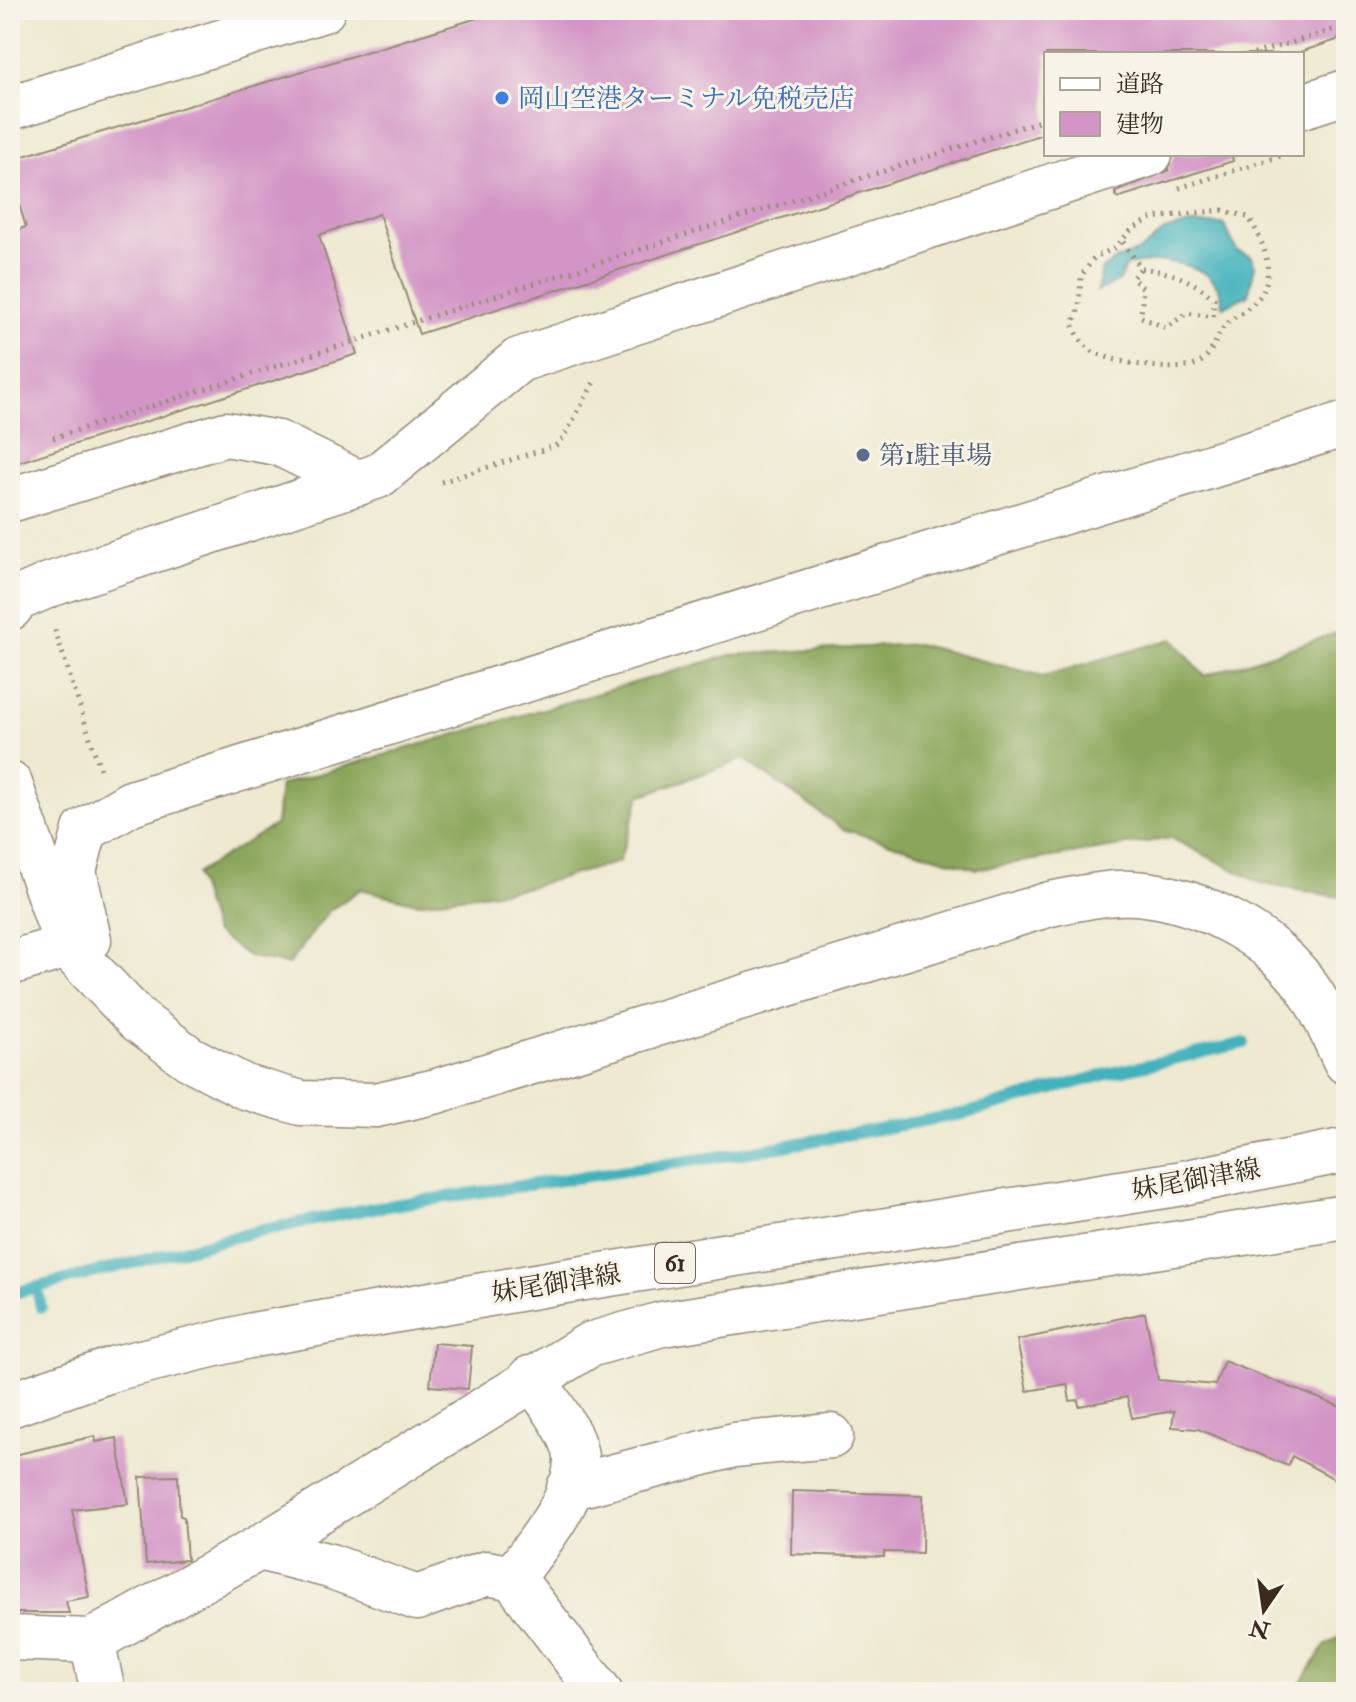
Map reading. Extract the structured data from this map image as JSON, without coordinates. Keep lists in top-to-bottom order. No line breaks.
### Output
{"streets":{"street":["妹尾御津線","61"]},"places":["岡山空港ターミナル免税売店","第1駐車場"],"legend":["道路","建物"],"north":"bottom"}
